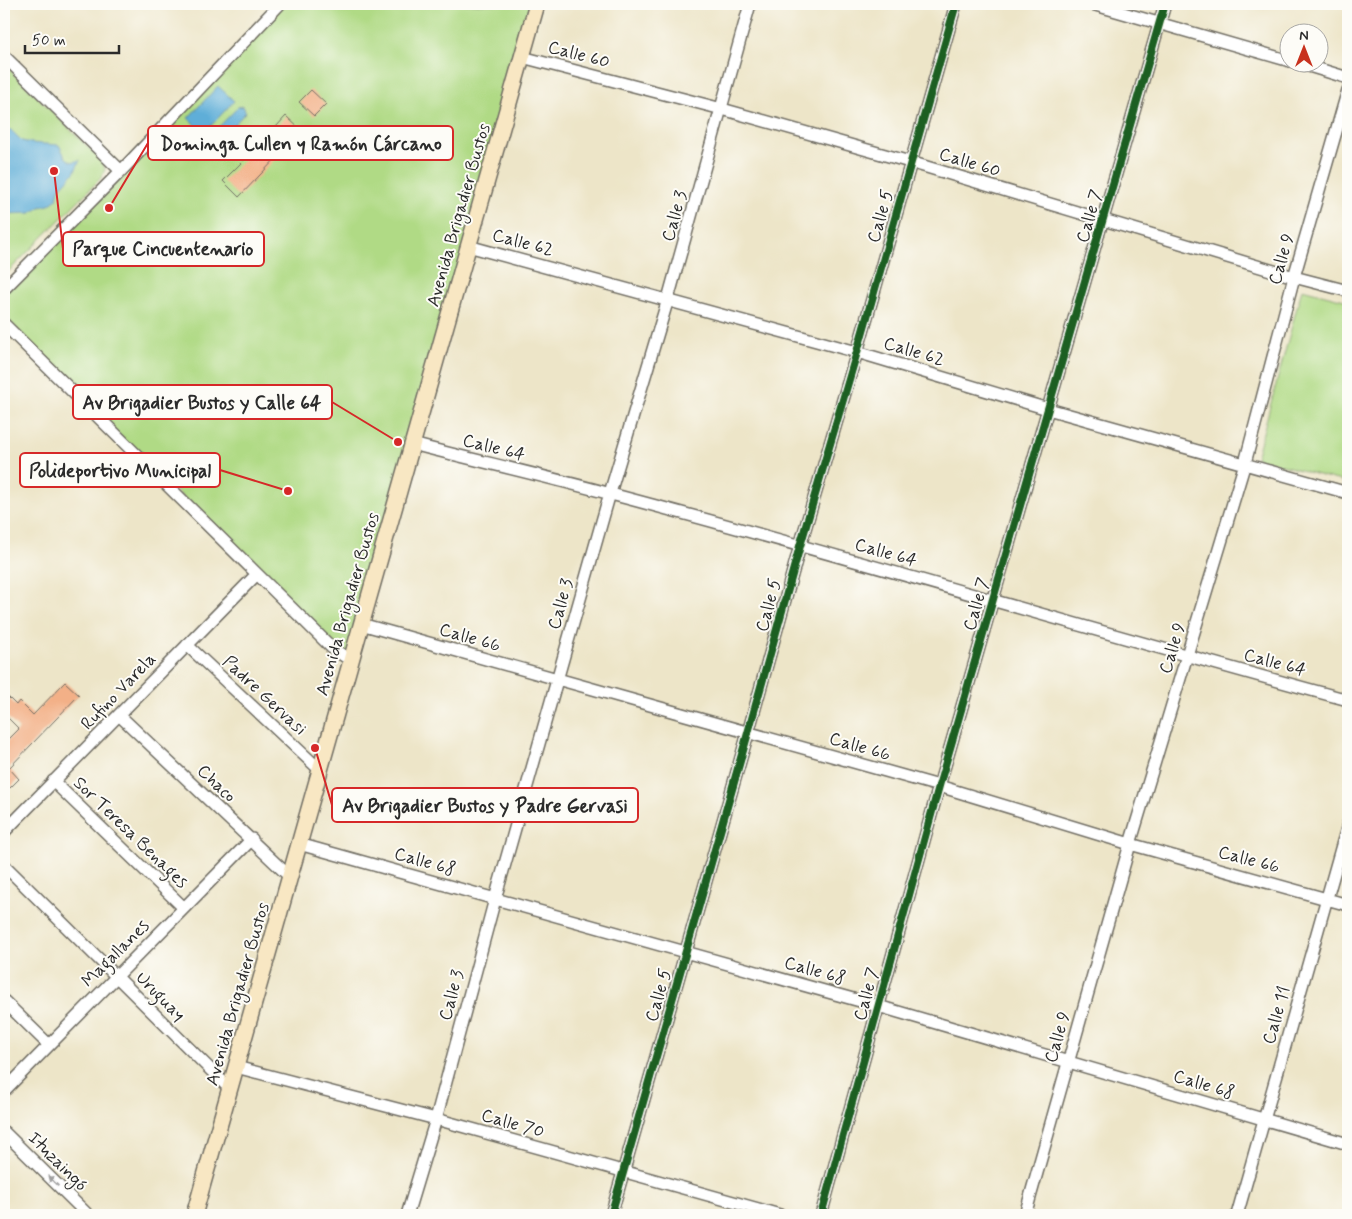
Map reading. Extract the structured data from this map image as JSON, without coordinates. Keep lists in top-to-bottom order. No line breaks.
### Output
{"streets":{"street":["Calle 60","Avenida Brigadier Bustos","Calle 3","Calle 5","Calle 7","Calle 62","Calle 9","Calle 64","Calle 66","Rufino Varela","Padre Gervasi","Chaco","Sor Teresa Benages","Calle 68","Magallanes","Uruguay","Calle 11","Calle 70","Ituzaingó"]},"crossings":[["Calle 60","Avenida Brigadier Bustos"],["Calle 60","Calle 3"],["Calle 60","Calle 5"],["Calle 60","Calle 7"],["Calle 60","Calle 9"],["Avenida Brigadier Bustos","Calle 62"],["Avenida Brigadier Bustos","Calle 64"],["Avenida Brigadier Bustos","Calle 66"],["Avenida Brigadier Bustos","Padre Gervasi"],["Avenida Brigadier Bustos","Chaco"],["Avenida Brigadier Bustos","Calle 68"],["Avenida Brigadier Bustos","Uruguay"],["Avenida Brigadier Bustos","Calle 70"],["Calle 3","Calle 62"],["Calle 3","Calle 64"],["Calle 3","Calle 66"],["Calle 3","Calle 68"],["Calle 3","Calle 70"],["Calle 5","Calle 62"],["Calle 5","Calle 64"],["Calle 5","Calle 66"],["Calle 5","Calle 68"],["Calle 5","Calle 70"],["Calle 7","Calle 62"],["Calle 7","Calle 64"],["Calle 7","Calle 66"],["Calle 7","Calle 68"],["Calle 62","Calle 9"],["Calle 9","Calle 64"],["Calle 9","Calle 66"],["Calle 9","Calle 68"],["Calle 66","Calle 11"],["Rufino Varela","Padre Gervasi"],["Rufino Varela","Chaco"],["Rufino Varela","Sor Teresa Benages"],["Chaco","Magallanes"],["Sor Teresa Benages","Magallanes"],["Calle 68","Calle 11"],["Magallanes","Uruguay"]],"one_way":["Ituzaingó"],"places":["Parque Cincuentenario","Dominga Cullen y Ramón Cárcano","Av Brigadier Bustos y Calle 64","Polideportivo Municipal","Av Brigadier Bustos y Padre Gervasi"],"scale_bar":"50 m","north":"top"}
